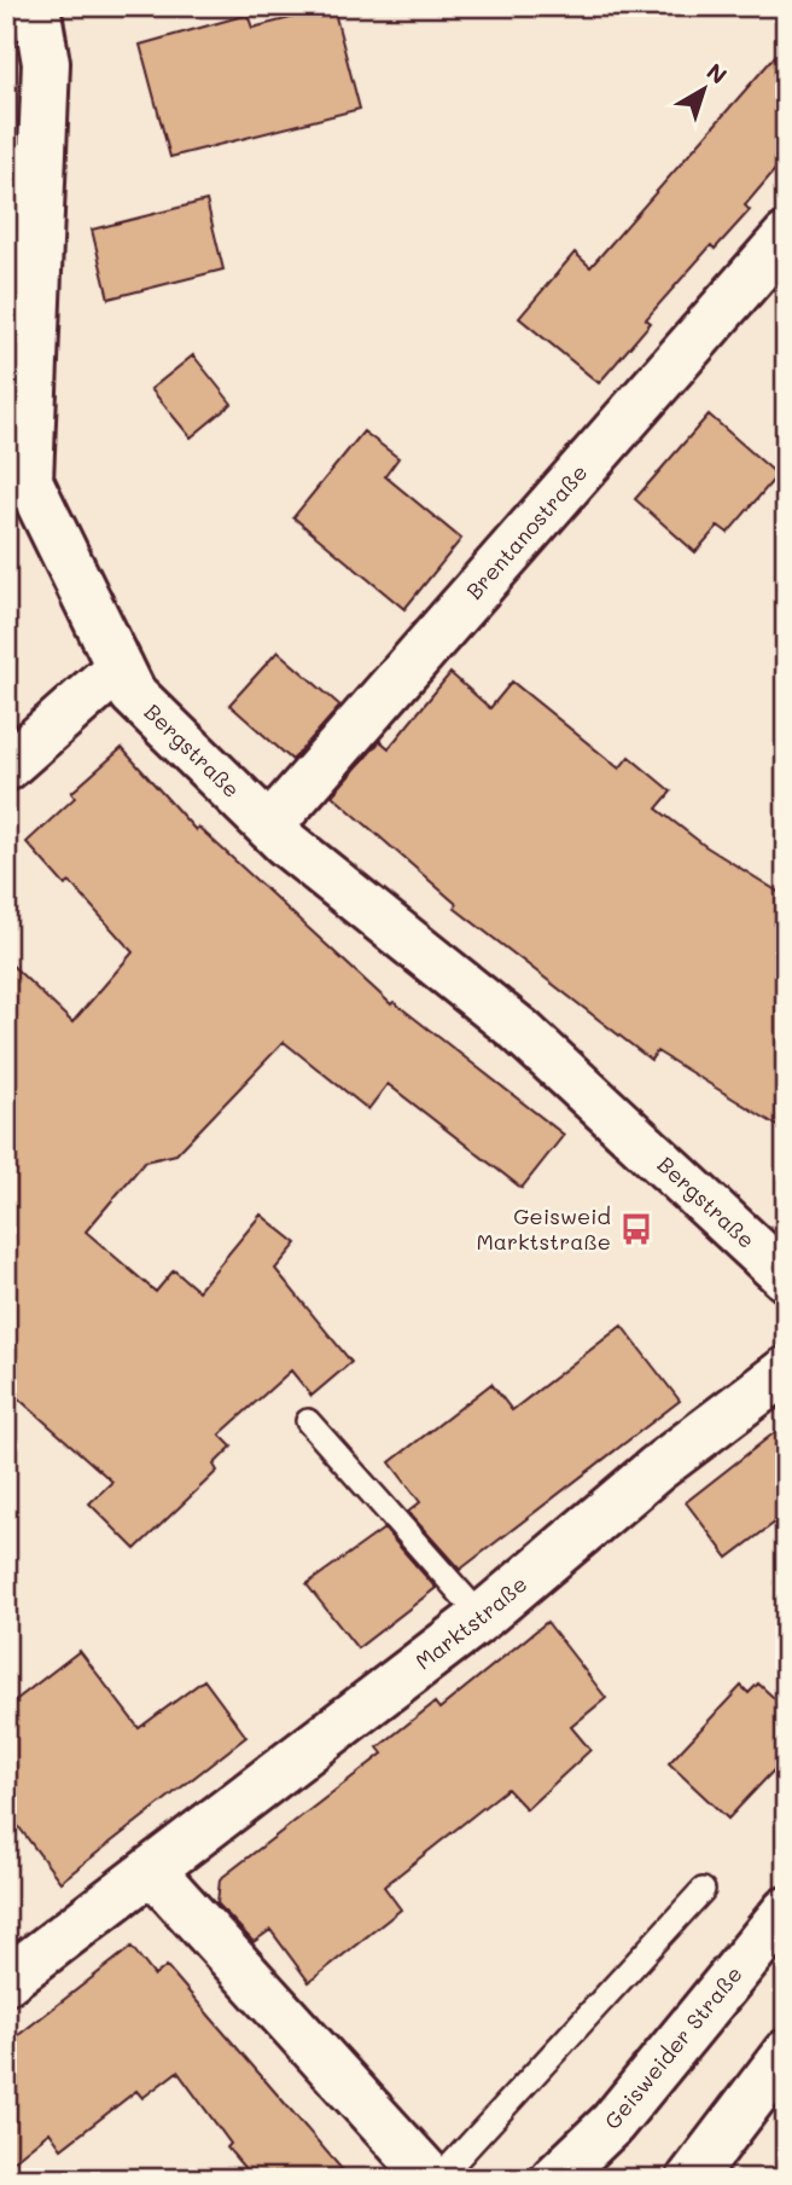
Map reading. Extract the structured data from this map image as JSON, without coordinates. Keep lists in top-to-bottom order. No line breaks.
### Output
{"streets":{"street":["Brentanostraße","Bergstraße","Marktstraße","Geisweider Straße"]},"crossings":[["Brentanostraße","Bergstraße"]],"places":{"bus stop":["Geisweid Marktstraße"]},"north":"top right"}
